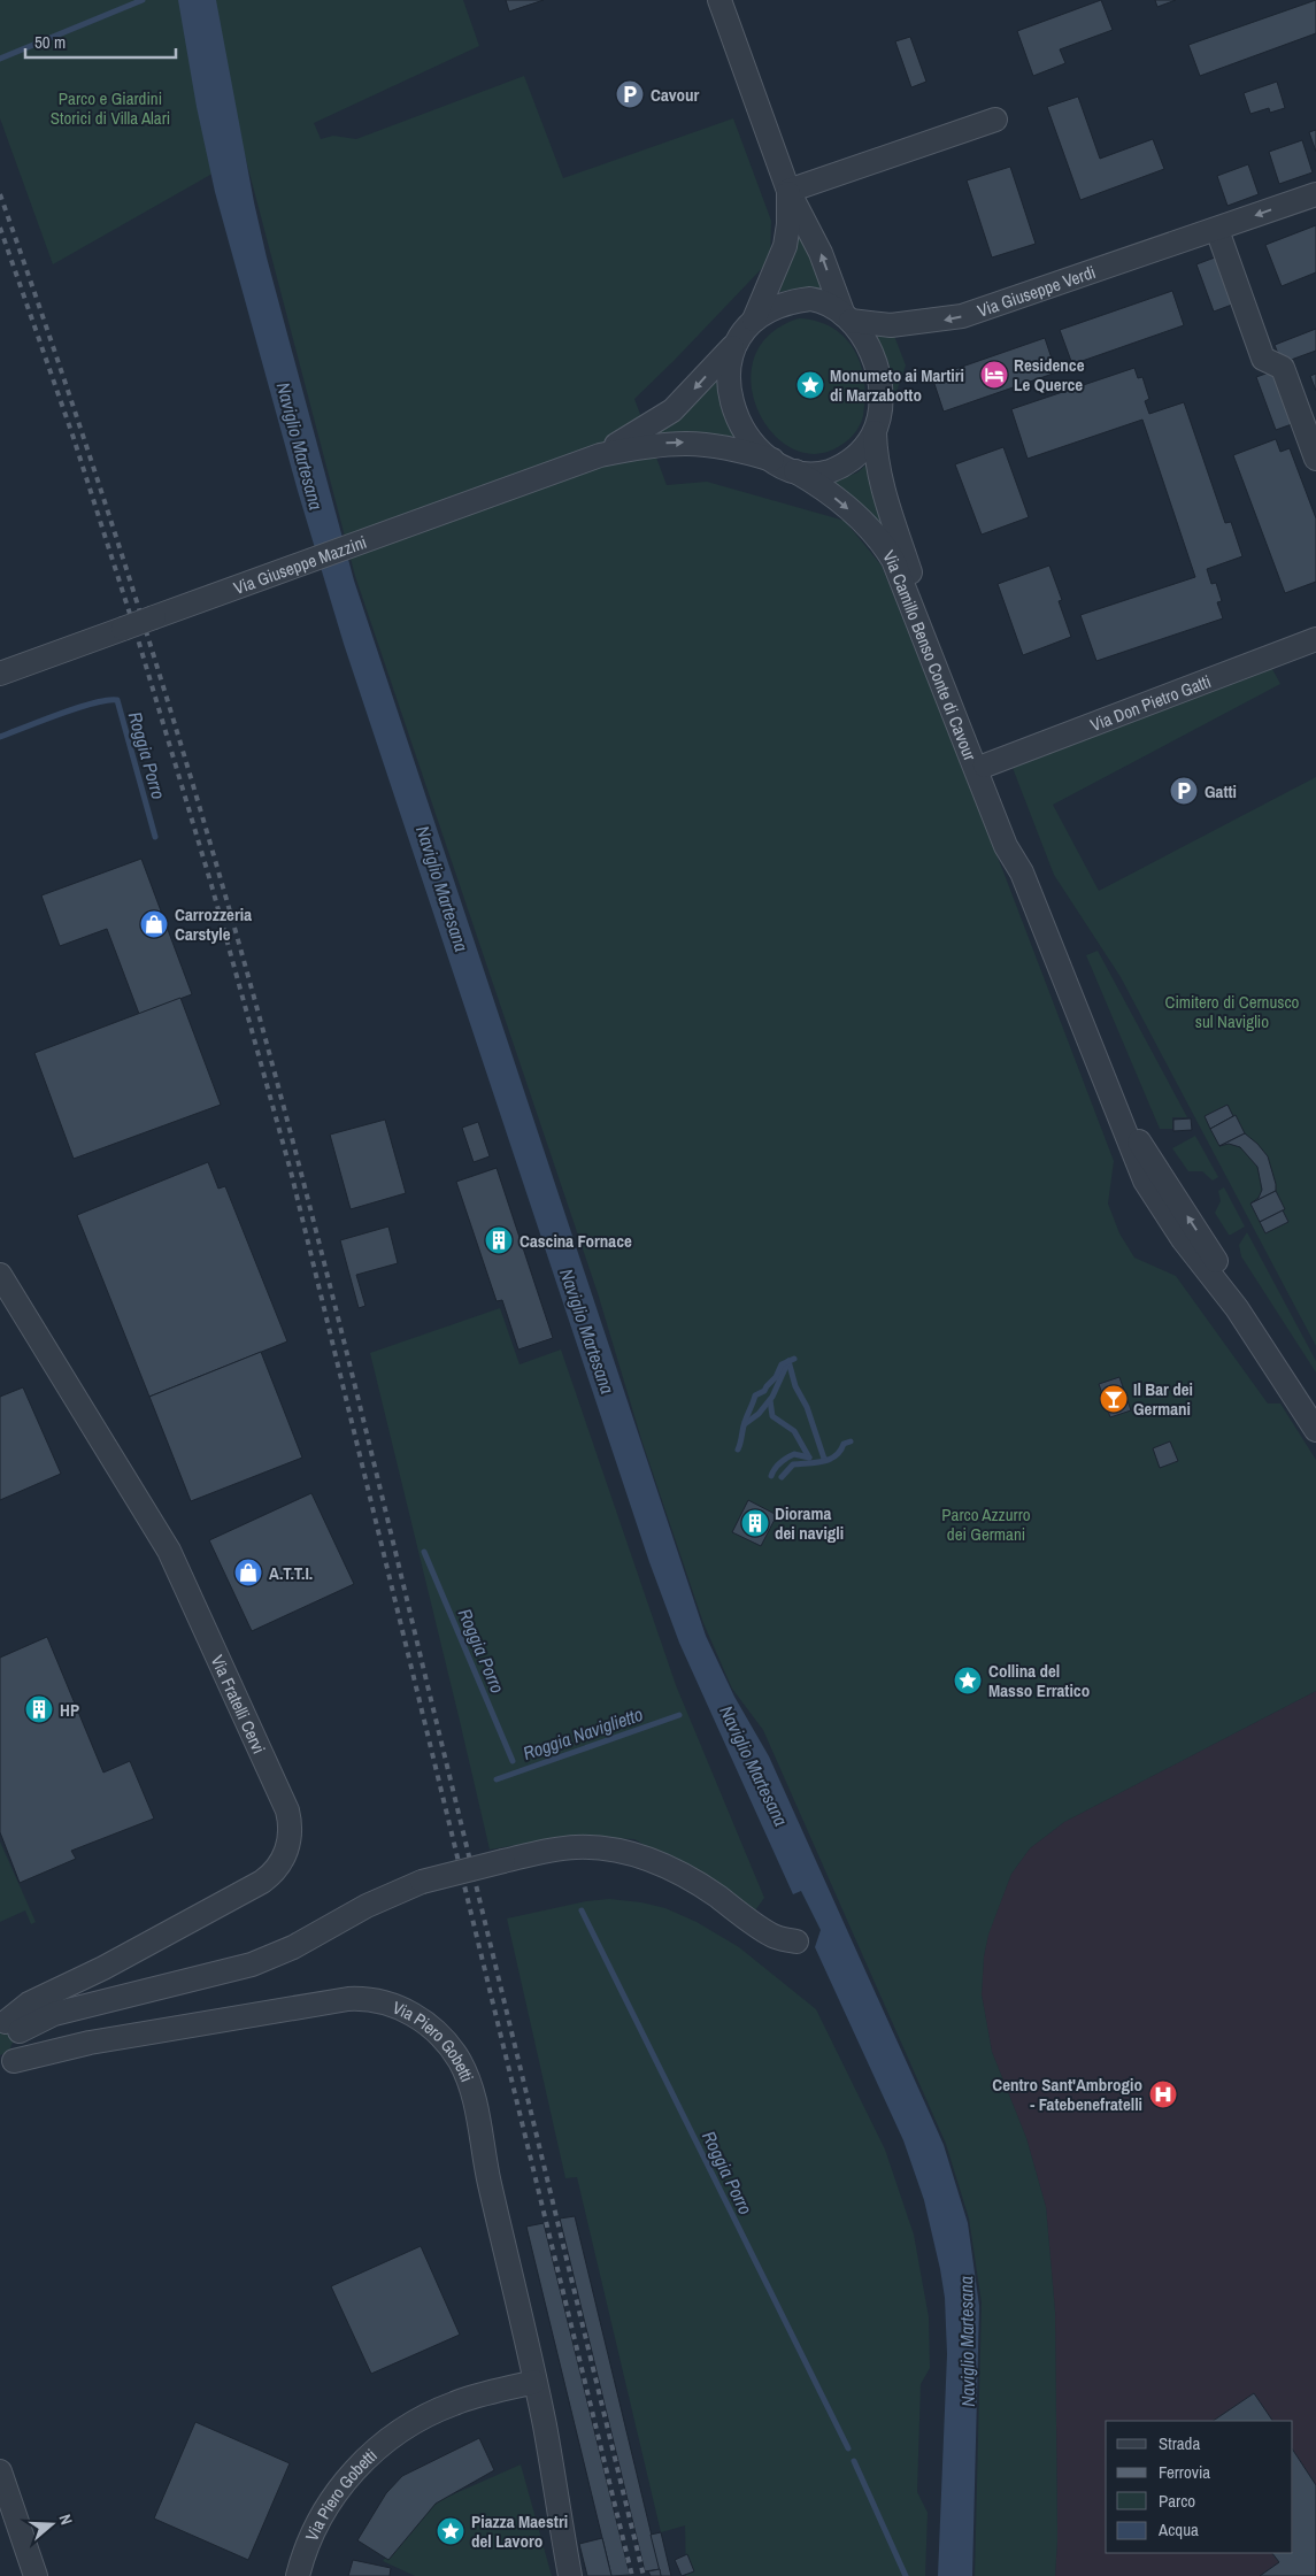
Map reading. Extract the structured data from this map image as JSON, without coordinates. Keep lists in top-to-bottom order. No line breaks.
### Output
{"streets":{"street":["Via Giuseppe Verdi","Via Giuseppe Mazzini","Via Camillo Benso Conte di Cavour","Via Don Pietro Gatti","Via Fratelli Cervi","Via Piero Gobetti"]},"crossings":[["Via Giuseppe Verdi","Via Giuseppe Mazzini"],["Via Giuseppe Verdi","Via Camillo Benso Conte di Cavour"],["Via Giuseppe Mazzini","Via Camillo Benso Conte di Cavour"],["Via Camillo Benso Conte di Cavour","Via Don Pietro Gatti"],["Via Fratelli Cervi","Via Piero Gobetti"]],"water":["Naviglio Martesana","Roggia Porro","Roggia Naviglietto"],"parks":["Parco e Giardini Storici di Villa Alari","Cimitero di Cernusco sul Naviglio","Parco Azzurro dei Germani"],"places":{"parking":["Cavour","Gatti"],"hotel":["Residence Le Querce"],"place":["Monumeto ai Martiri di Marzabotto","Collina del Masso Erratico","Piazza Maestri del Lavoro"],"shop":["Carrozzeria Carstyle","A.T.T.I."],"building":["Cascina Fornace","Diorama dei navigli","HP"],"bar":["Il Bar dei Germani"],"hospital":["Centro Sant'Ambrogio - Fatebenefratelli"]},"legend":["Strada","Ferrovia","Parco","Acqua"],"scale_bar":"50 m","north":"right"}
